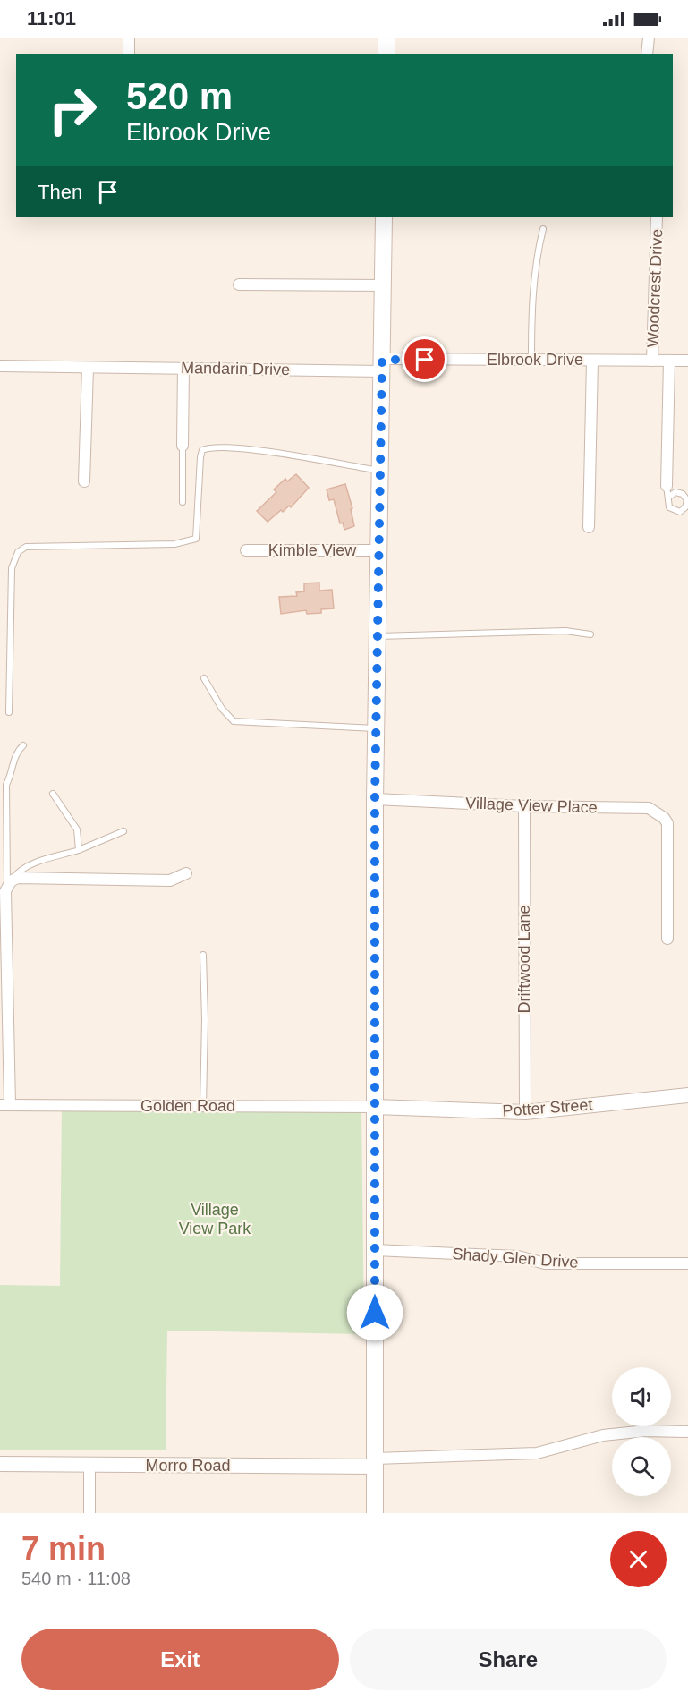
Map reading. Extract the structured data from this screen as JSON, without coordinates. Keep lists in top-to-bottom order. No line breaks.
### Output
{"streets":{"street":["Woodcrest Drive","Elbrook Drive","Mandarin Drive","Kimble View","Village View Place","Driftwood Lane","Golden Road","Potter Street","Shady Glen Drive","Morro Road"]},"crossings":[["Woodcrest Drive","Elbrook Drive"],["Elbrook Drive","Mandarin Drive"],["Village View Place","Driftwood Lane"],["Driftwood Lane","Potter Street"],["Golden Road","Potter Street"]],"parks":["Village View Park"],"page":{"status":"11:01","turn":["520 m","Elbrook Drive"],"then":"Then","heading":["7 min","540 m · 11:08"],"buttons":["Exit","Share"]}}
